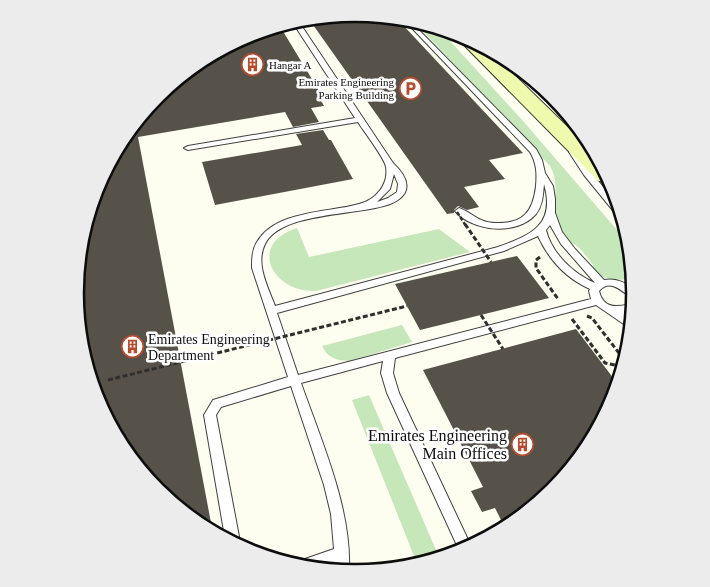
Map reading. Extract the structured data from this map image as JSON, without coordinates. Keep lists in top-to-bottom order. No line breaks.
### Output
{"places":{"building":["Hangar A","Emirates Engineering Department","Emirates Engineering Main Offices"],"parking":["Emirates Engineering Parking Building"]}}
